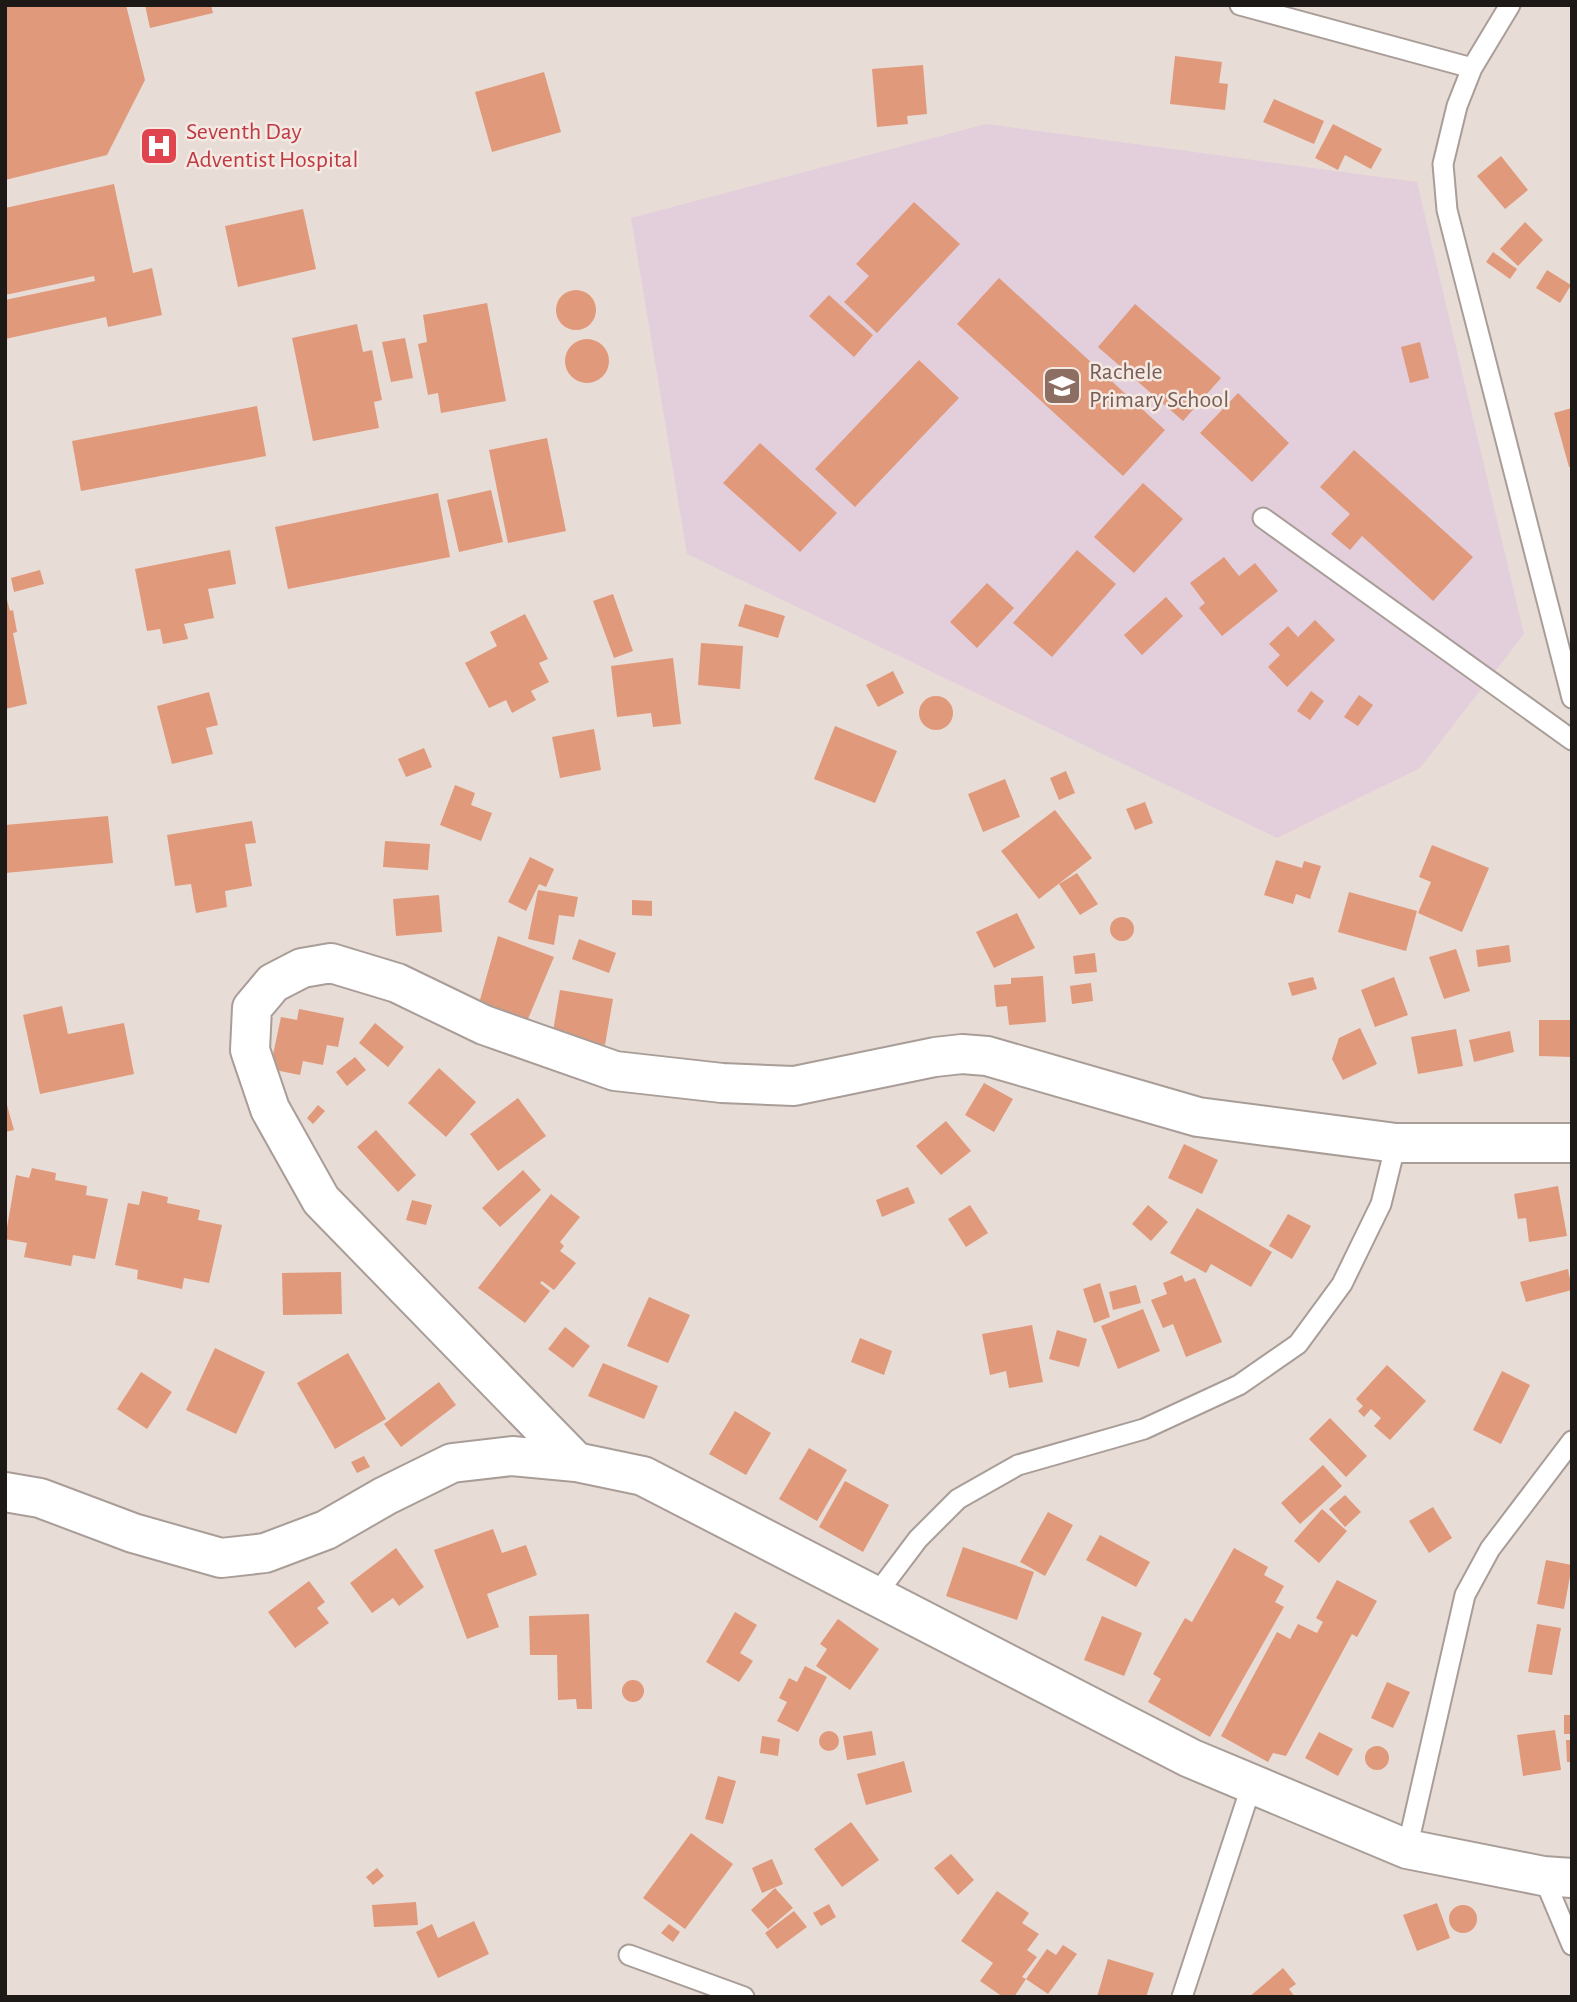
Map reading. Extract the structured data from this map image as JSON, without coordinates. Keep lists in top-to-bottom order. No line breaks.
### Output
{"places":{"hospital":["Seventh Day Adventist Hospital"],"school or university":["Rachele Primary School"]}}
